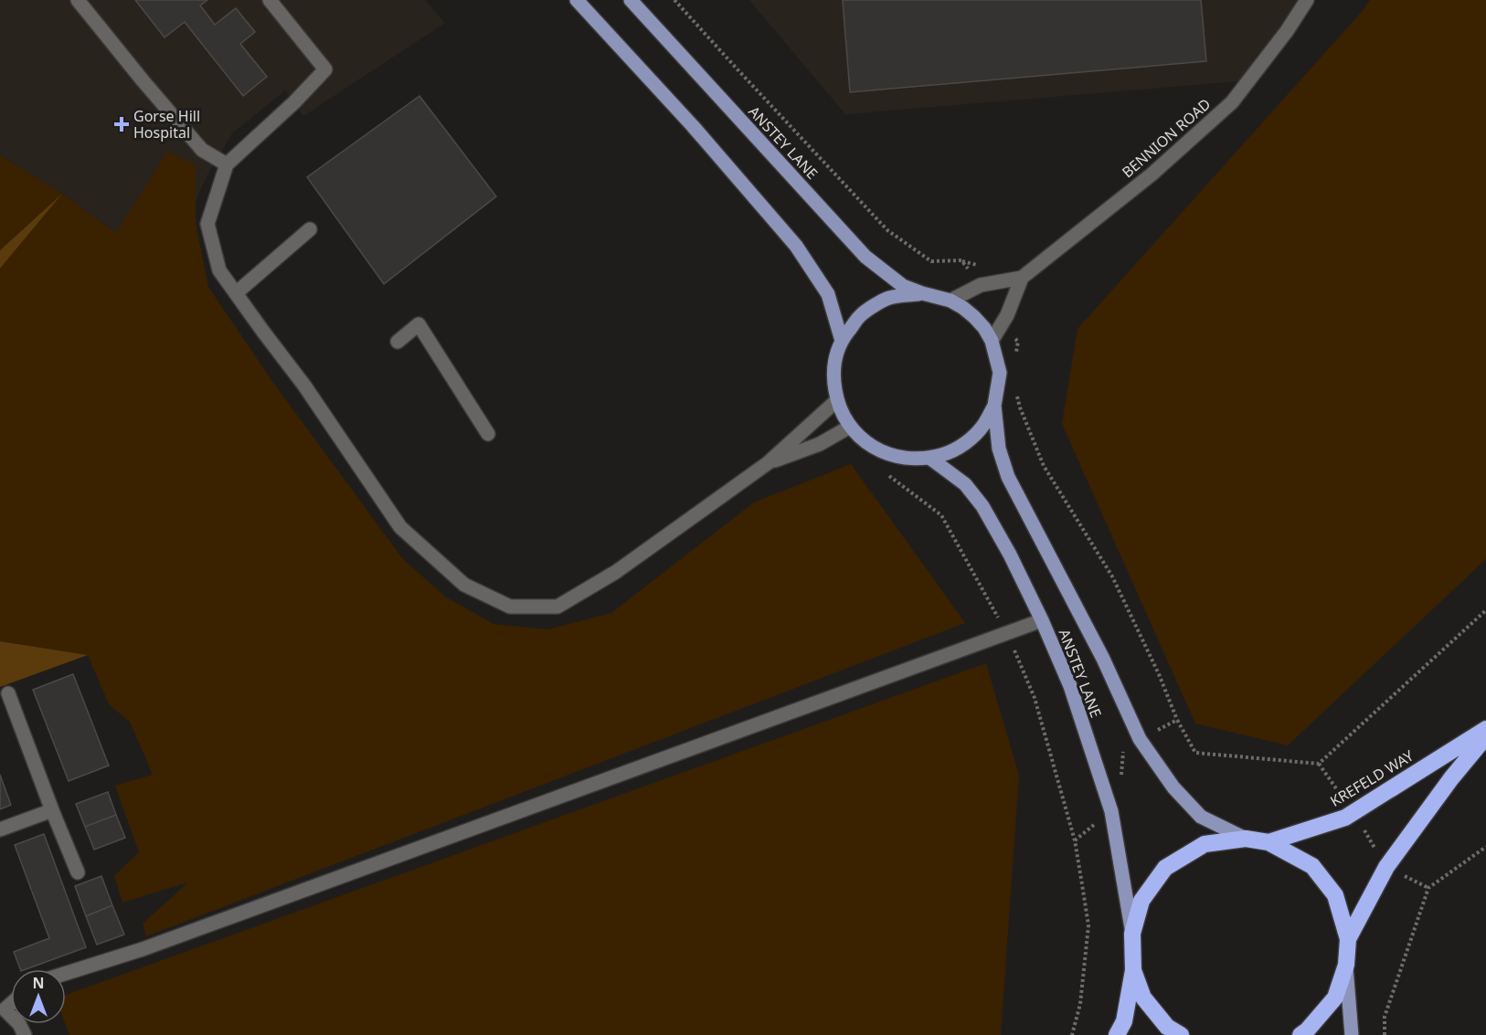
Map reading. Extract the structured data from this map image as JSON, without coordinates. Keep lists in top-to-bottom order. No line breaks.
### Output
{"streets":{"highway":["KREFELD WAY"],"main road":["ANSTEY LANE"],"street":["BENNION ROAD"]},"crossings":[["BENNION ROAD","ANSTEY LANE"]],"places":{"health":["Gorse Hill Hospital"]},"north":"top"}
